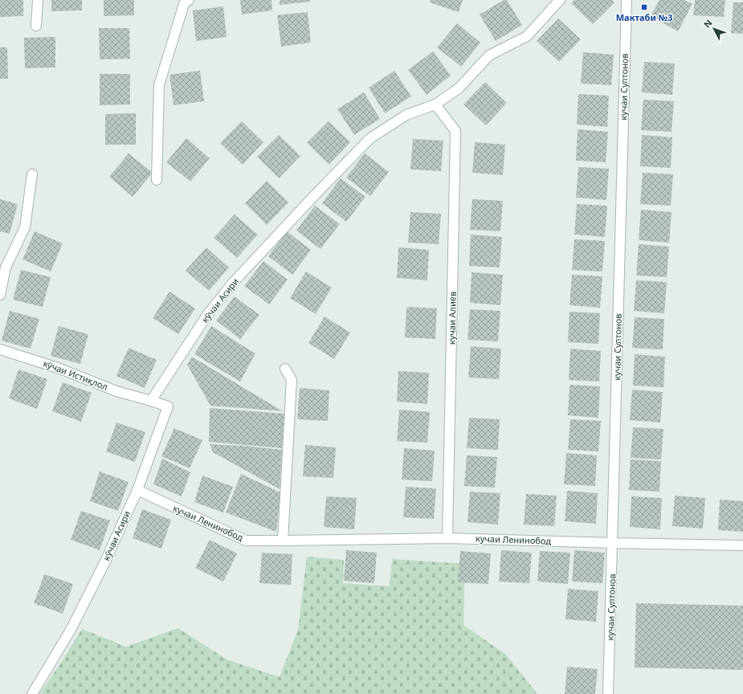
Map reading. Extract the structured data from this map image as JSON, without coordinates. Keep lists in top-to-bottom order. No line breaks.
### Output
{"streets":{"street":["кучаи Султонов","кӯчаи Асири","кучаи Алиев","кӯчаи Истиқлол","кучаи Ленинобод"]},"crossings":[["кучаи Султонов","кучаи Ленинобод"],["кӯчаи Асири","кучаи Алиев"],["кӯчаи Асири","кӯчаи Истиқлол"],["кӯчаи Асири","кучаи Ленинобод"],["кучаи Алиев","кучаи Ленинобод"]],"places":{"transit":["Мактаби №3"]},"north":"top left"}
